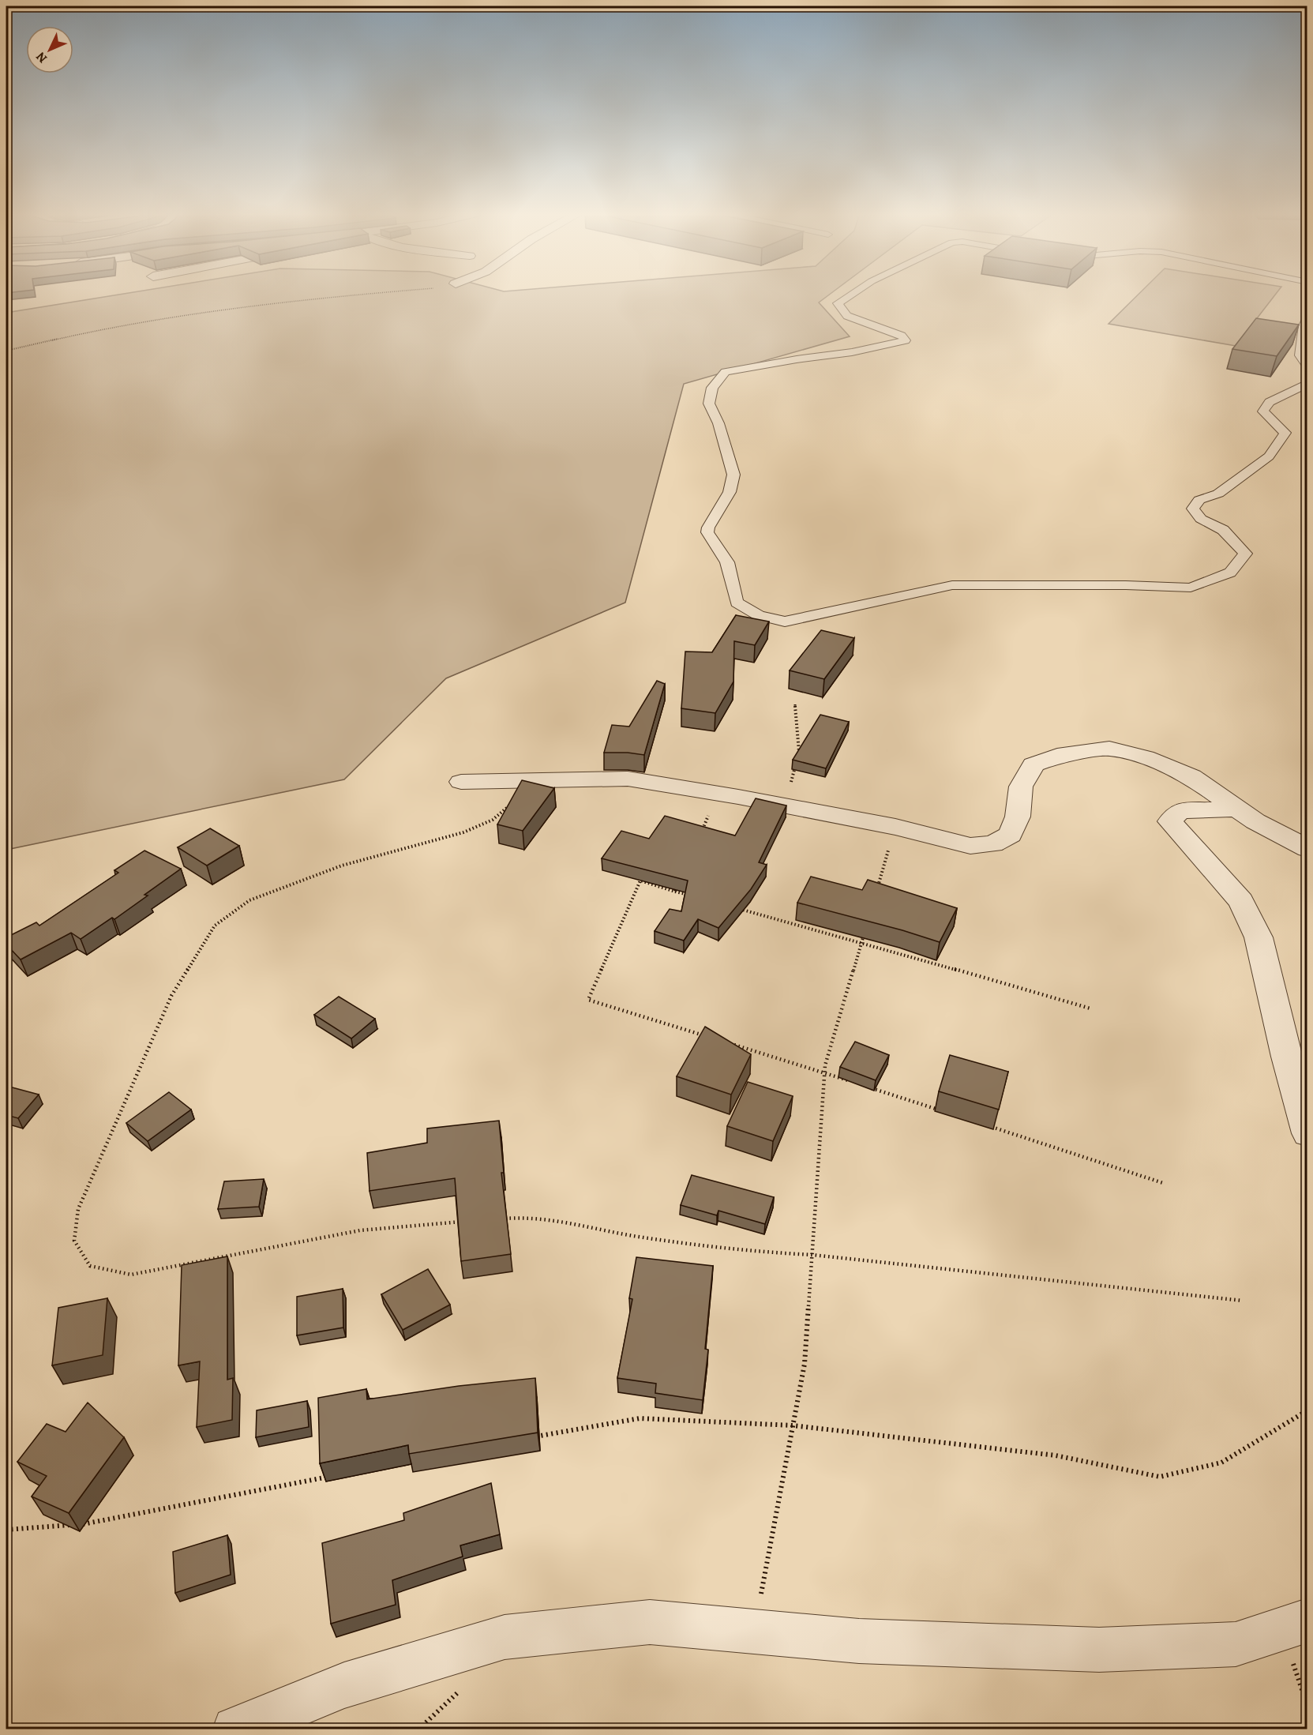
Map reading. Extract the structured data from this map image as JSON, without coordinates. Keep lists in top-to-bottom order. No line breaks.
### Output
{"north":"bottom left"}
